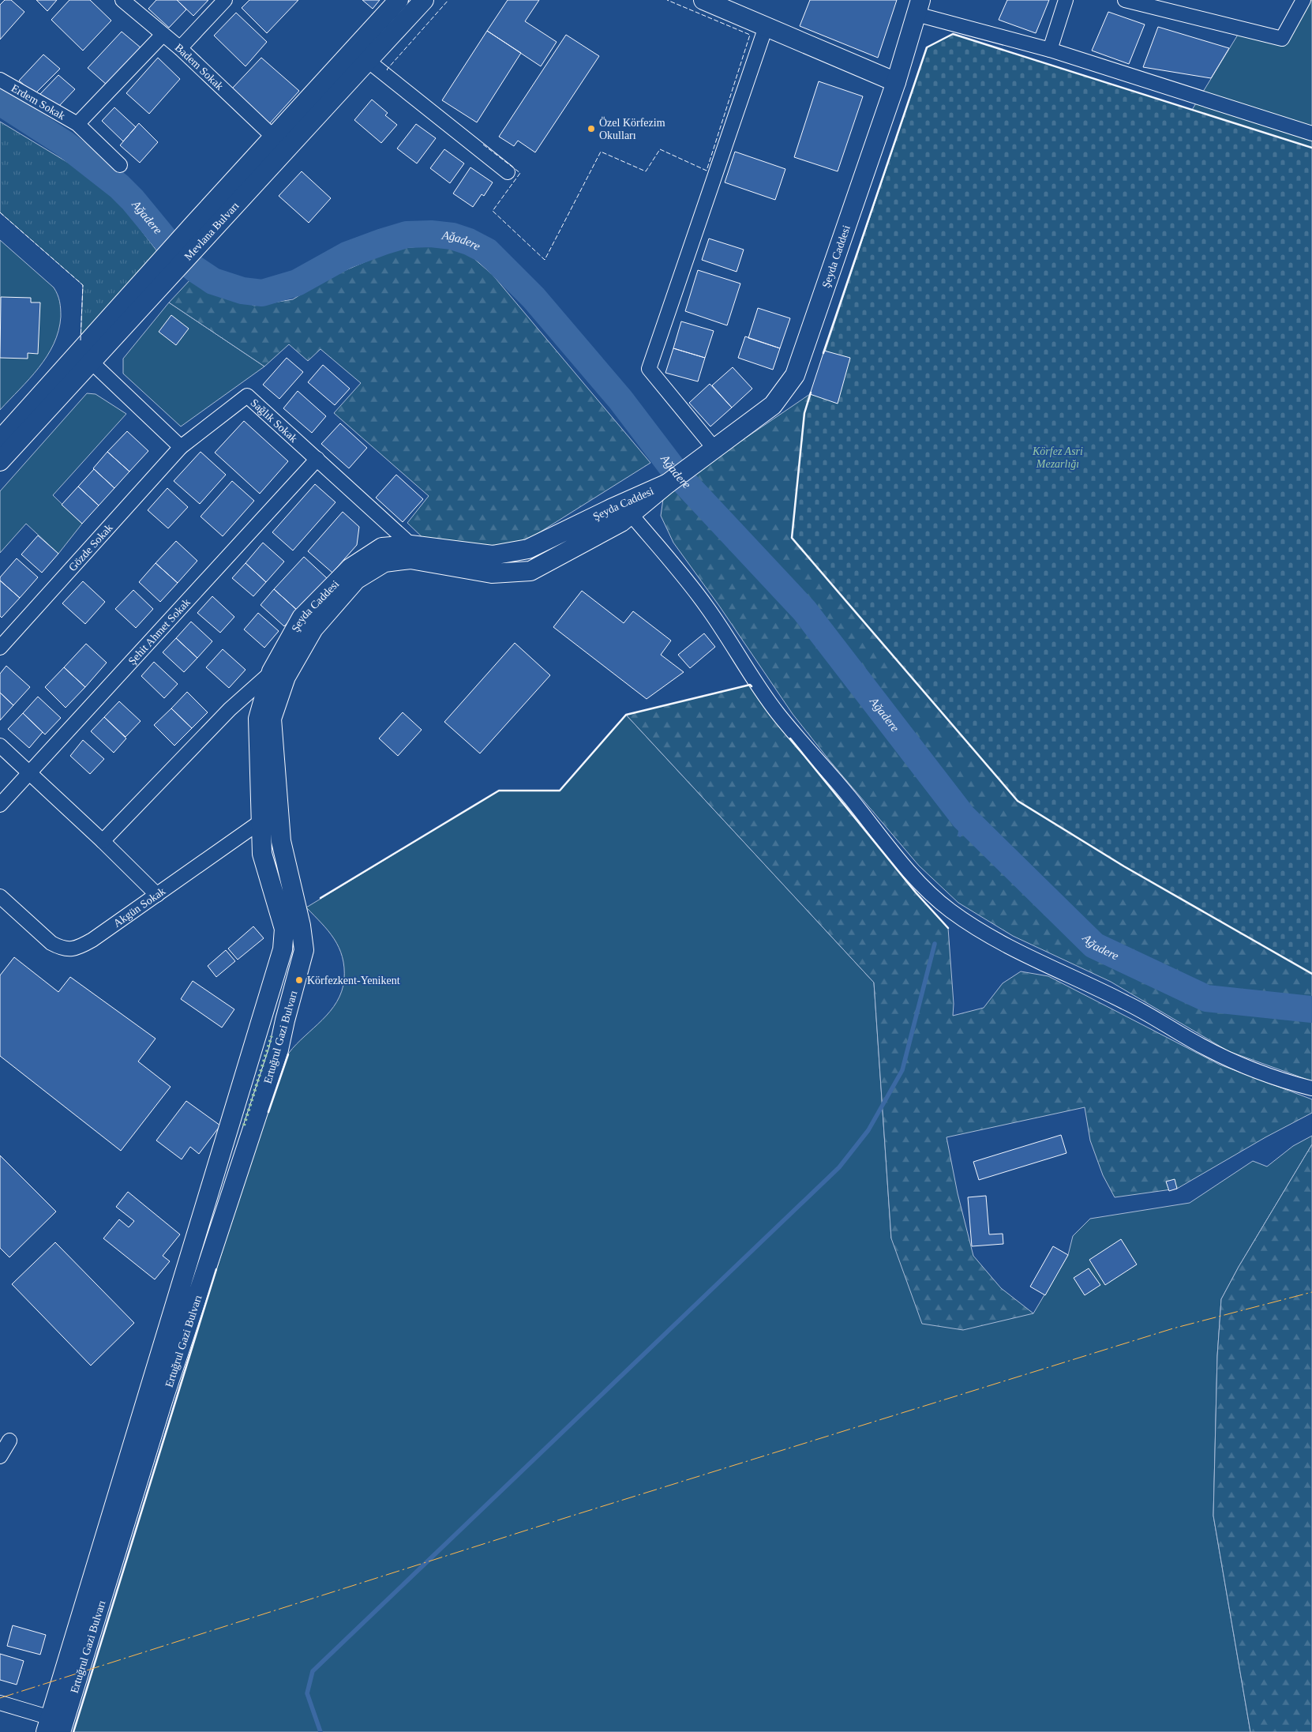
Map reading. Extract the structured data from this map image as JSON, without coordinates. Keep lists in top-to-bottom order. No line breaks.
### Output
{"streets":{"main road":["Mevlana Bulvarı","Şeyda Caddesi","Ertuğrul Gazi Bulvarı"],"street":["Badem Sokak","Erdem Sokak","Sağlık Sokak","Gözde Sokak","Şehit Ahmet Sokak","Akgün Sokak"]},"crossings":[["Badem Sokak","Mevlana Bulvarı"],["Şeyda Caddesi","Sağlık Sokak"],["Şeyda Caddesi","Akgün Sokak"],["Şeyda Caddesi","Ertuğrul Gazi Bulvarı"],["Sağlık Sokak","Gözde Sokak"],["Sağlık Sokak","Şehit Ahmet Sokak"]],"water":["Ağadere"],"parks":["Körfez Asri Mezarlığı"],"places":["Özel Körfezim Okulları","Körfezkent-Yenikent"]}
